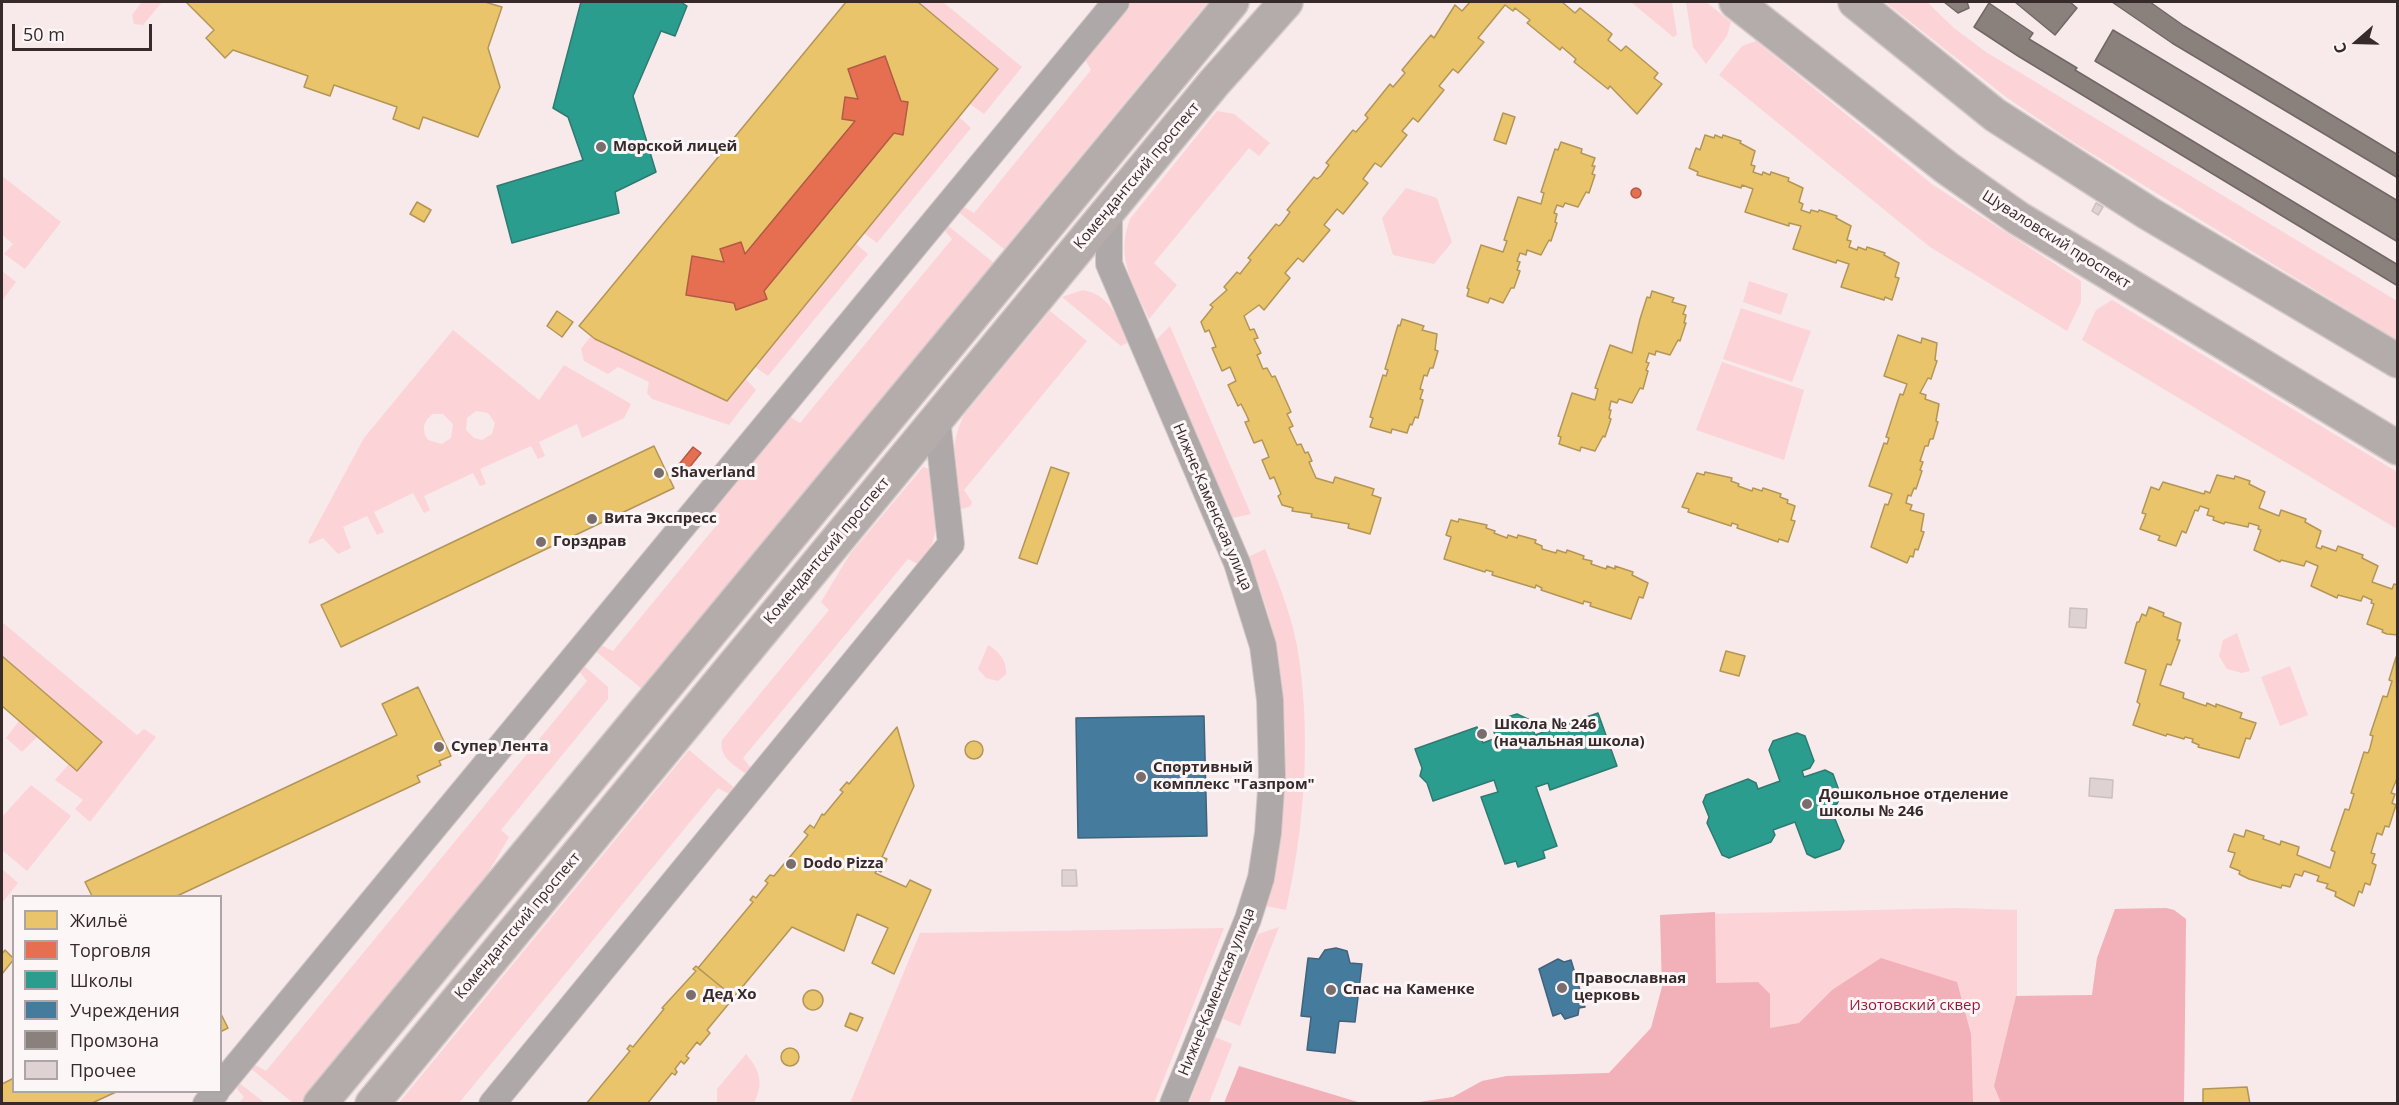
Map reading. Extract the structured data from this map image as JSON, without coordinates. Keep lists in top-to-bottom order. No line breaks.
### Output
{"streets":{"main road":["Комендантский проспект","Шуваловский проспект"],"street":["Нижне-Каменская улица"]},"crossings":[["Комендантский проспект","Нижне-Каменская улица"]],"parks":["Изотовский сквер"],"places":["Морской лицей","Shaverland","Вита Экспресс","Горздрав","Школа № 246 (начальная школа)","Супер Лента","Спортивный комплекс \"Газпром\"","Дошкольное отделение школы № 246","Dodo Pizza","Православная церковь","Спас на Каменке","Дед Хо"],"legend":["Жильё","Торговля","Школы","Учреждения","Промзона","Прочее"],"scale_bar":"50 m","north":"left"}
